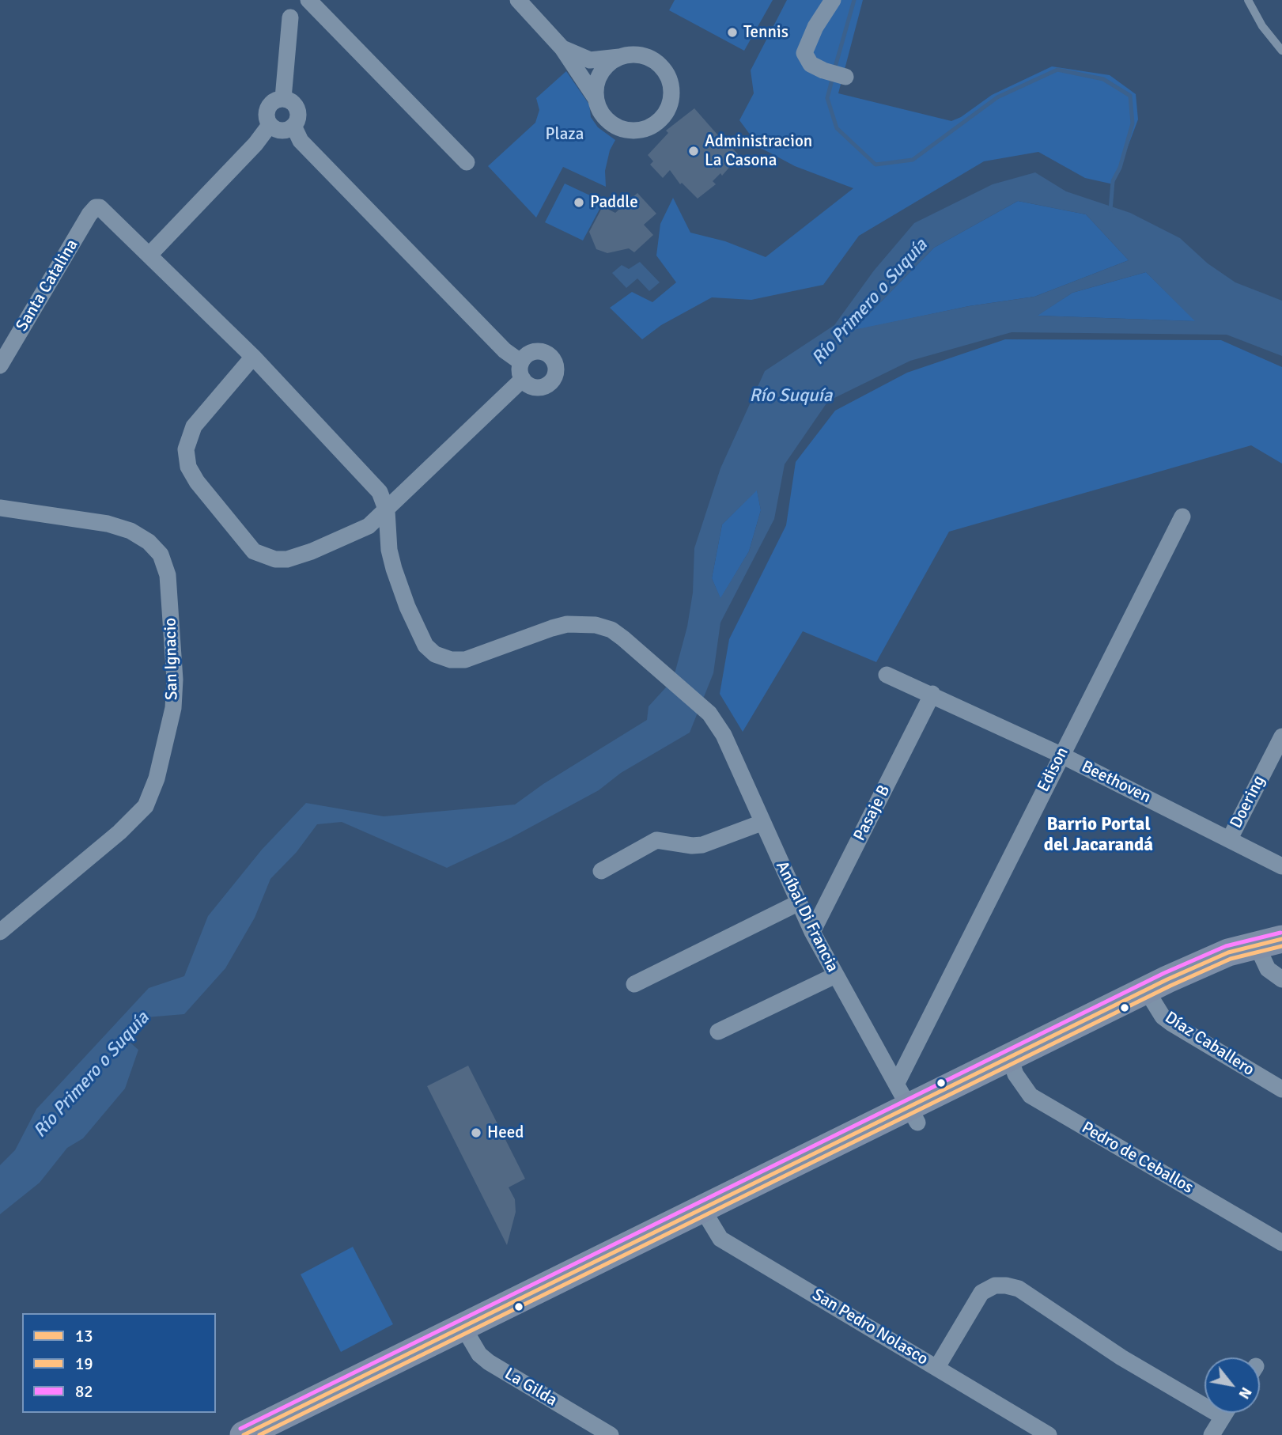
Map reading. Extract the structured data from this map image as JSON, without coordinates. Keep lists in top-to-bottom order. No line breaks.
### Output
{"streets":{"street":["Santa Catalina","San Ignacio","Edison","Beethoven","Doering","Pasaje B","Aníbal Di Francia","Díaz Caballero","Pedro de Ceballos","San Pedro Nolasco","La Gilda"]},"crossings":[["Edison","Beethoven"],["Edison","Aníbal Di Francia"],["Beethoven","Doering"],["Beethoven","Pasaje B"],["Pasaje B","Aníbal Di Francia"]],"districts":["Barrio Portal del Jacarandá"],"water":["Río Primero o Suquía","Río Suquía"],"parks":["Plaza"],"places":["Tennis","Administracion La Casona","Paddle","Heed"],"lines":["transit line 82","transit line 13","transit line 19"],"legend":["13","19","82"],"north":"bottom right"}
